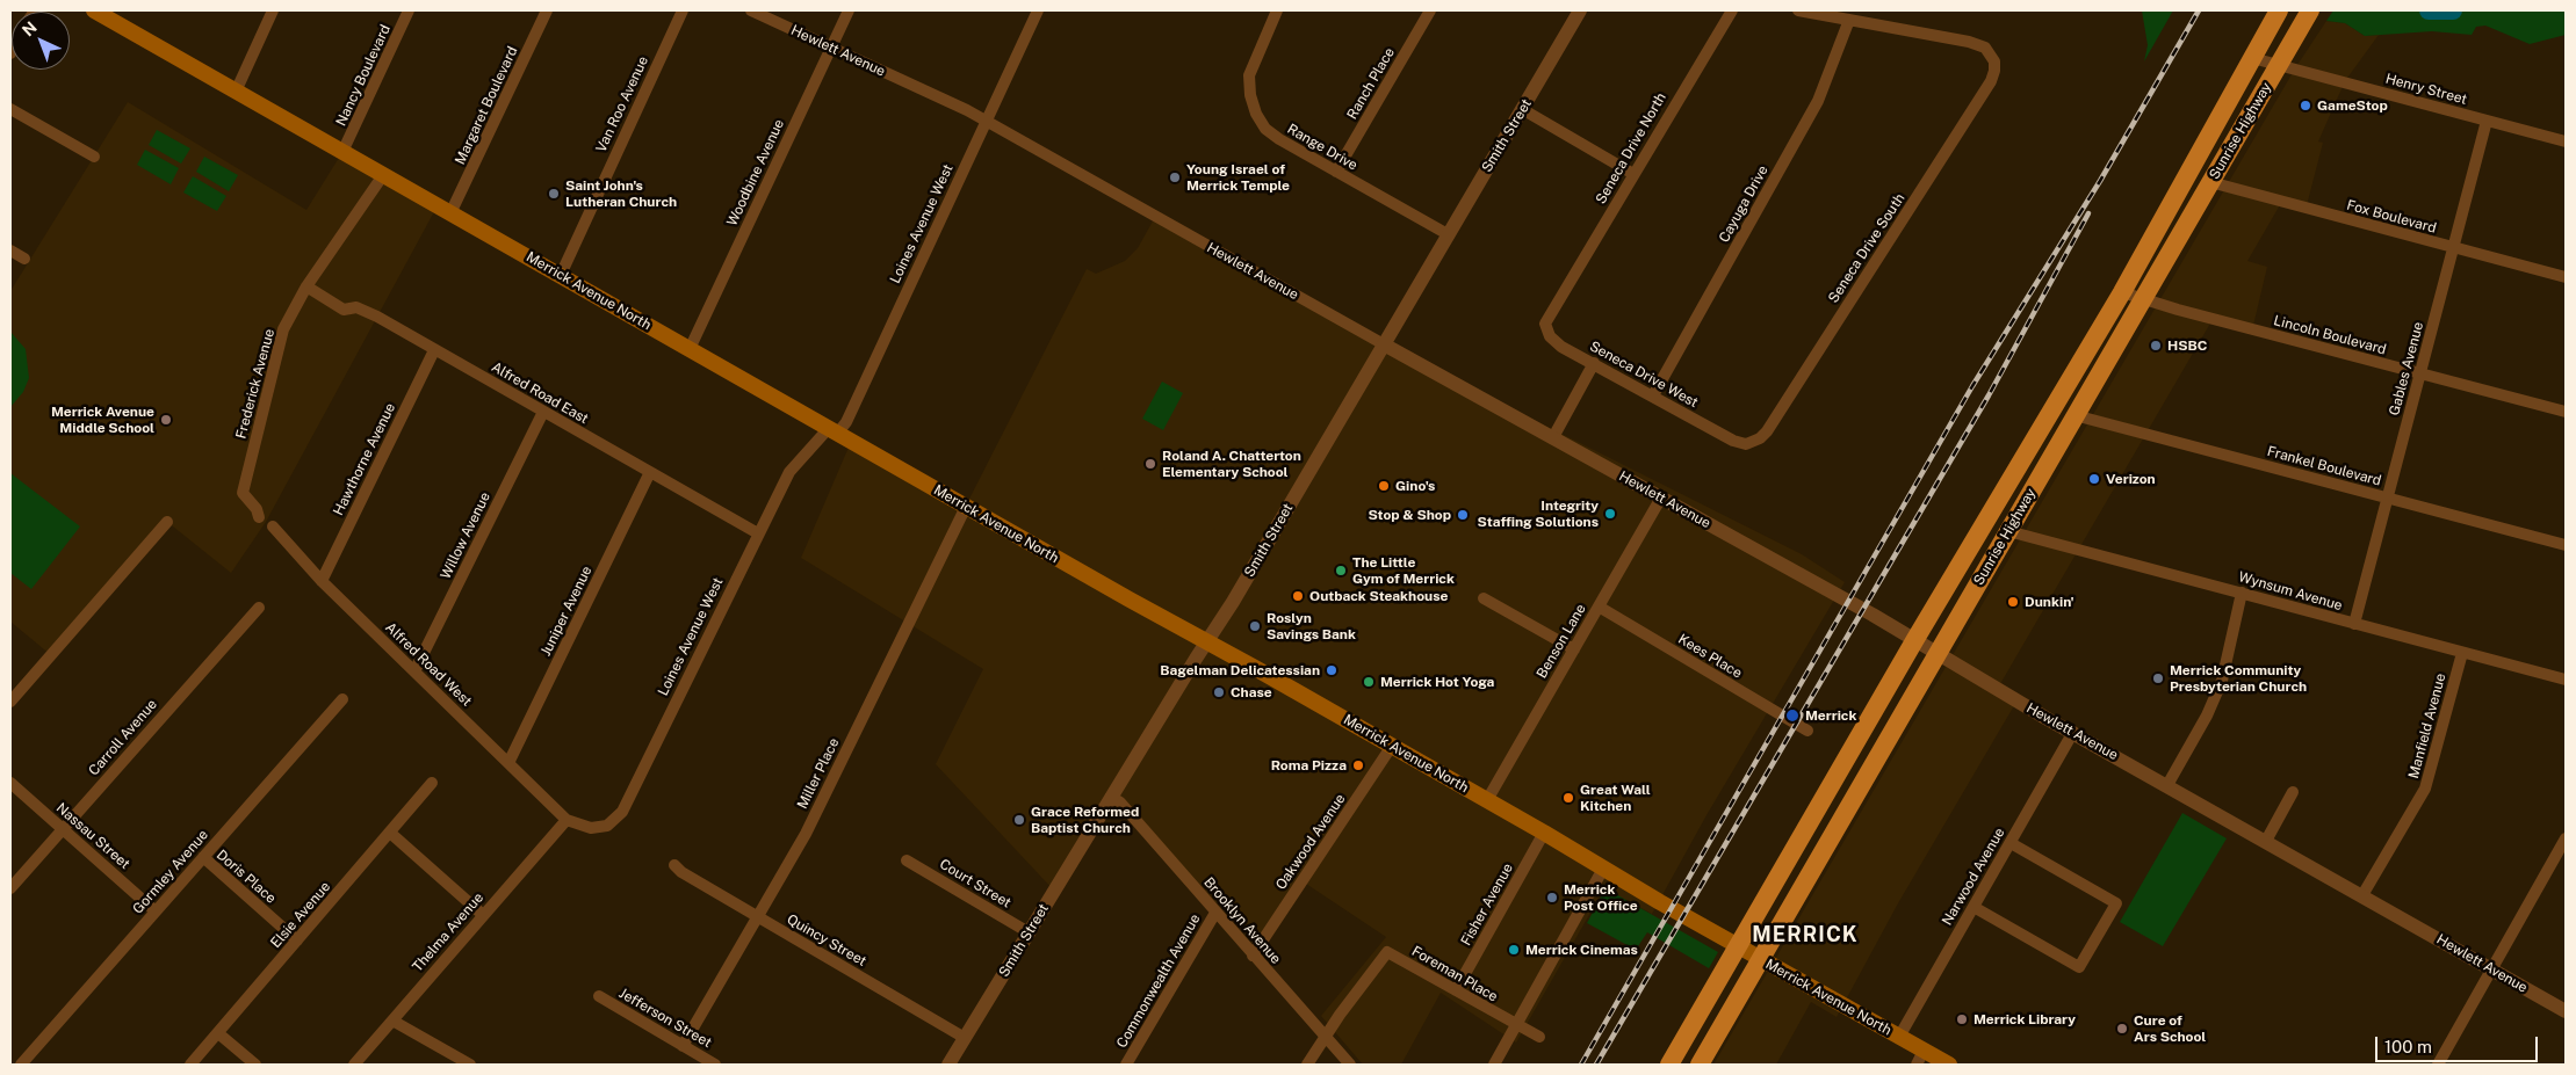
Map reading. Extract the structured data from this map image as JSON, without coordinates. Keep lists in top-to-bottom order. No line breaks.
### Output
{"streets":{"highway":["Sunrise Highway"],"main road":["Merrick Avenue North"],"street":["Hewlett Avenue","Nancy Boulevard","Ranch Place","Henry Street","Van Roo Avenue","Margaret Boulevard","Smith Street","Range Drive","Seneca Drive North","Woodbine Avenue","Cayuga Drive","Fox Boulevard","Loines Avenue West","Seneca Drive South","Lincoln Boulevard","Gables Avenue","Seneca Drive West","Frederick Avenue","Alfred Road East","Hawthorne Avenue","Frankel Boulevard","Willow Avenue","Wynsum Avenue","Juniper Avenue","Benson Lane","Kees Place","Alfred Road West","Manfield Avenue","Carroll Avenue","Miller Place","Nassau Street","Oakwood Avenue","Gormley Avenue","Doris Place","Narwood Avenue","Court Street","Fisher Avenue","Elsie Avenue","Brooklyn Avenue","Thelma Avenue","Quincy Street","Foreman Place","Commonwealth Avenue","Jefferson Street"]},"crossings":[["Hewlett Avenue","Sunrise Highway"],["Hewlett Avenue","Smith Street"],["Hewlett Avenue","Woodbine Avenue"],["Hewlett Avenue","Loines Avenue West"],["Hewlett Avenue","Benson Lane"],["Hewlett Avenue","Manfield Avenue"],["Hewlett Avenue","Narwood Avenue"],["Nancy Boulevard","Merrick Avenue North"],["Ranch Place","Range Drive"],["Henry Street","Sunrise Highway"],["Henry Street","Gables Avenue"],["Van Roo Avenue","Merrick Avenue North"],["Margaret Boulevard","Merrick Avenue North"],["Sunrise Highway","Fox Boulevard"],["Sunrise Highway","Merrick Avenue North"],["Sunrise Highway","Lincoln Boulevard"],["Sunrise Highway","Frankel Boulevard"],["Sunrise Highway","Wynsum Avenue"],["Smith Street","Range Drive"],["Smith Street","Merrick Avenue North"],["Smith Street","Court Street"],["Smith Street","Brooklyn Avenue"],["Smith Street","Quincy Street"],["Seneca Drive North","Seneca Drive West"],["Woodbine Avenue","Merrick Avenue North"],["Cayuga Drive","Seneca Drive South"],["Cayuga Drive","Seneca Drive West"],["Fox Boulevard","Gables Avenue"],["Loines Avenue West","Merrick Avenue North"],["Loines Avenue West","Alfred Road East"],["Loines Avenue West","Alfred Road West"],["Loines Avenue West","Thelma Avenue"],["Seneca Drive South","Seneca Drive West"],["Merrick Avenue North","Frederick Avenue"],["Merrick Avenue North","Benson Lane"],["Merrick Avenue North","Miller Place"],["Merrick Avenue North","Oakwood Avenue"],["Merrick Avenue North","Narwood Avenue"],["Merrick Avenue North","Fisher Avenue"],["Lincoln Boulevard","Gables Avenue"],["Gables Avenue","Frankel Boulevard"],["Gables Avenue","Wynsum Avenue"],["Frederick Avenue","Alfred Road East"],["Alfred Road East","Hawthorne Avenue"],["Alfred Road East","Willow Avenue"],["Alfred Road East","Juniper Avenue"],["Hawthorne Avenue","Alfred Road West"],["Willow Avenue","Alfred Road West"],["Wynsum Avenue","Manfield Avenue"],["Juniper Avenue","Alfred Road West"],["Benson Lane","Kees Place"],["Alfred Road West","Thelma Avenue"],["Carroll Avenue","Nassau Street"],["Miller Place","Quincy Street"],["Miller Place","Jefferson Street"],["Nassau Street","Gormley Avenue"],["Oakwood Avenue","Brooklyn Avenue"],["Gormley Avenue","Doris Place"],["Doris Place","Elsie Avenue"],["Fisher Avenue","Foreman Place"],["Brooklyn Avenue","Foreman Place"],["Brooklyn Avenue","Commonwealth Avenue"]],"districts":["MERRICK"],"places":["GameStop","Young Israel of Merrick Temple","Saint John's Lutheran Church","HSBC","Merrick Avenue Middle School","Roland A. Chatterton Elementary School","Verizon","Gino's","Integrity Staffing Solutions","Stop & Shop","The Little Gym of Merrick","Outback Steakhouse","Dunkin'","Roslyn Savings Bank","Bagelman Delicatessian","Merrick Community Presbyterian Church","Merrick Hot Yoga","Chase","Merrick","Roma Pizza","Great Wall Kitchen","Grace Reformed Baptist Church","Merrick Post Office","Merrick Cinemas","Merrick Library","Cure of Ars School"],"scale_bar":"100 m","north":"top left"}
